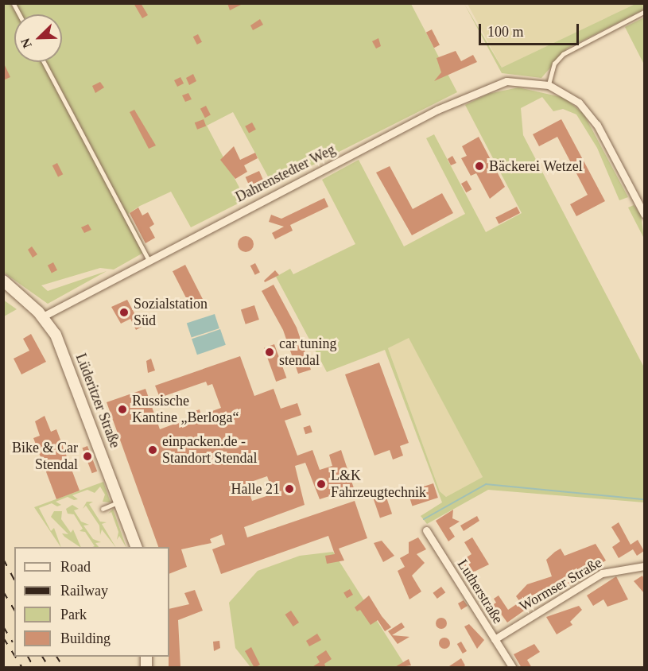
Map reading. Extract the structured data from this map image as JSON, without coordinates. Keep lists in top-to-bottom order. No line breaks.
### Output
{"streets":{"main road":["Lüderitzer Straße"],"street":["Dahrenstedter Weg","Wormser Straße","Lutherstraße"]},"crossings":[["Dahrenstedter Weg","Lüderitzer Straße"],["Wormser Straße","Lutherstraße"]],"places":["Bäckerei Wetzel","Sozialstation Süd","car tuning stendal","Russische Kantine „Berloga“","einpacken.de - Standort Stendal","Bike & Car Stendal","L&K Fahrzeugtechnik","Halle 21"],"legend":["Road","Railway","Park","Building"],"scale_bar":"100 m","north":"bottom left"}
